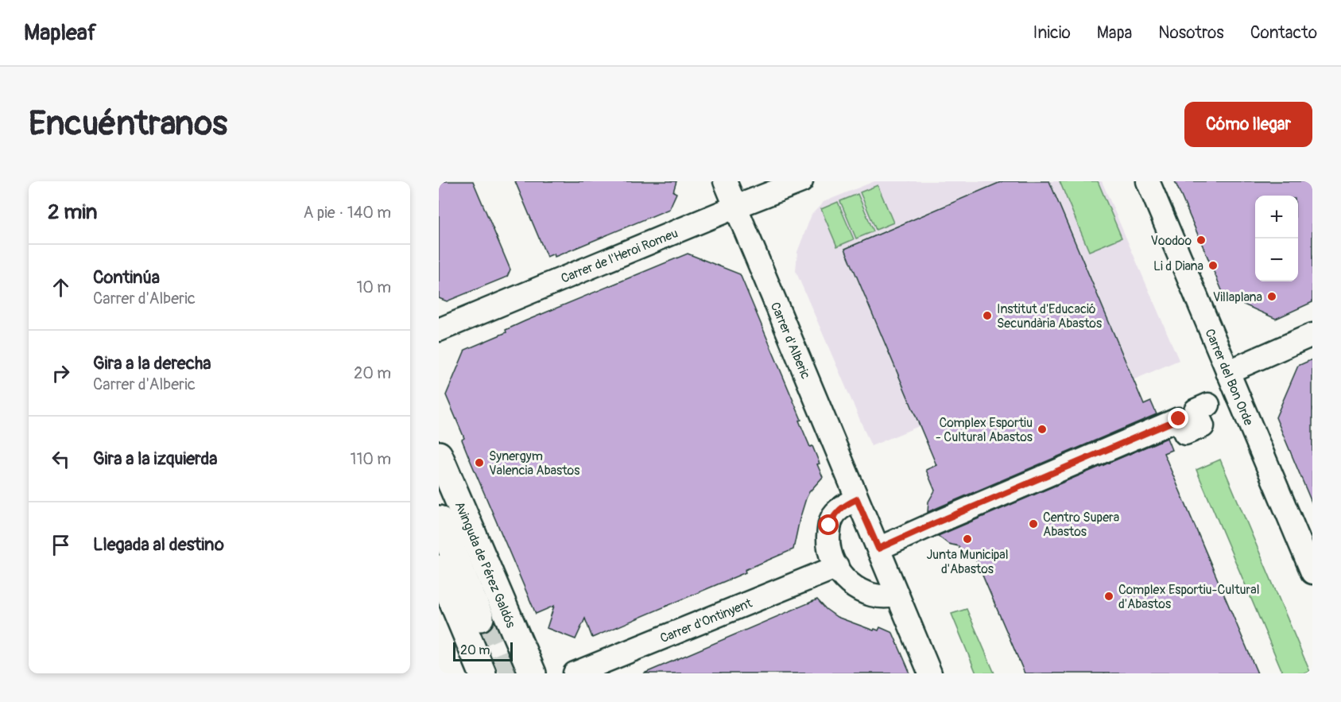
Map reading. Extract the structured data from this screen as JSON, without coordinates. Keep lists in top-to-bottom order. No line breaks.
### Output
{"streets":{"main road":["Avinguda de Pérez Galdós"],"street":["Carrer de l'Heroi Romeu","Carrer d'Alberic","Carrer del Bon Orde","Carrer d'Ontinyent"]},"crossings":[["Carrer de l'Heroi Romeu","Carrer d'Alberic"]],"places":["Voodoo","Li d Diana","Villaplana","Institut d'Educació Secundària Abastos","Complex Esportiu - Cultural Abastos","Synergym Valencia Abastos","Centro Supera Abastos","Junta Municipal d'Abastos","Complex Esportiu-Cultural d'Abastos"],"scale_bar":"20 m","page":{"header":"Mapleaf","nav":["Inicio","Mapa","Nosotros","Contacto"],"buttons":"Cómo llegar","title":"Encuéntranos","heading":["2 min","A pie · 140 m"],"map_buttons":["+","−"],"list":[["Continúa","Carrer d'Alberic","10 m"],["Gira a la derecha","Carrer d'Alberic","20 m"],["Gira a la izquierda","110 m"],"Llegada al destino"],"scale":"20 m"}}
